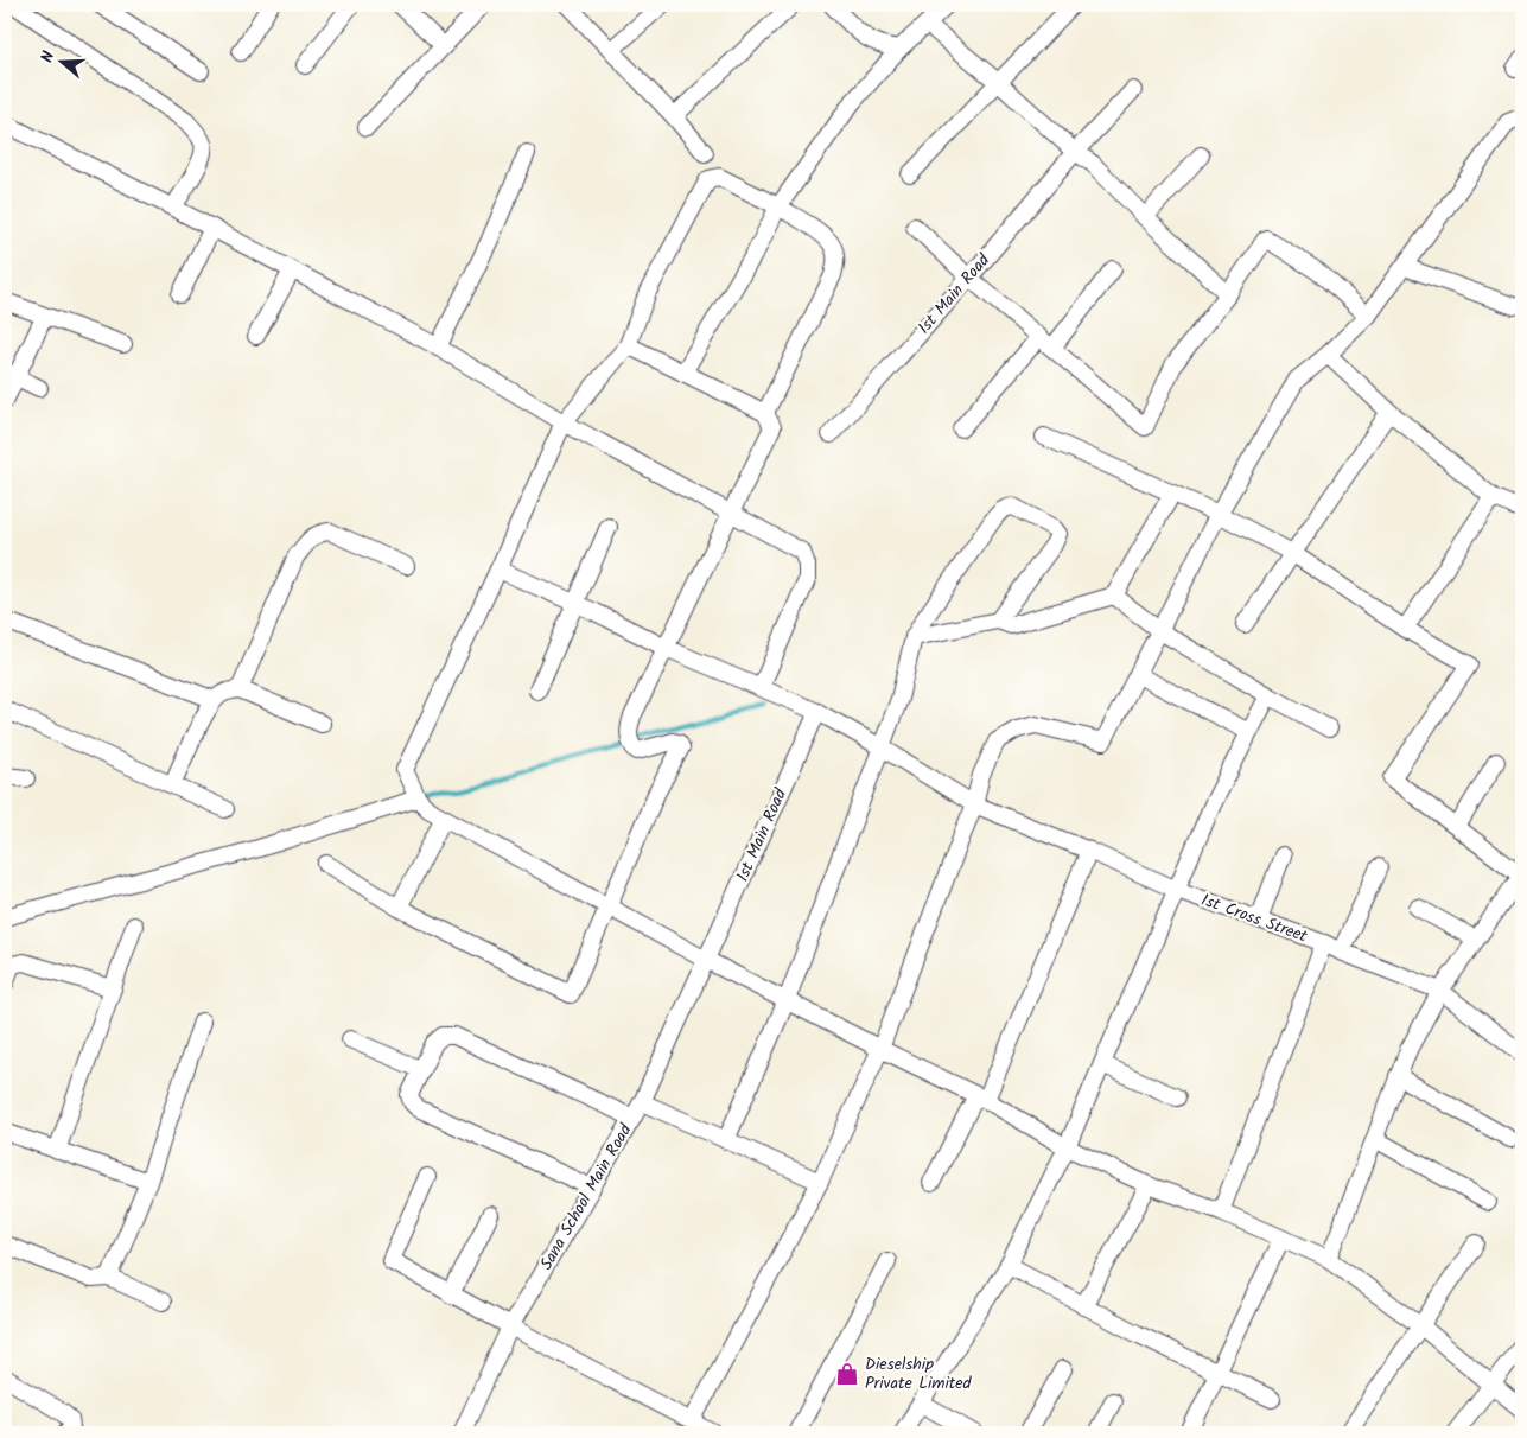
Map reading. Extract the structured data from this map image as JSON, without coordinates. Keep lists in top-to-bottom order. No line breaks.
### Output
{"streets":{"street":["1st Main Road","1st Cross Street","Sana School Main Road"]},"crossings":[["1st Main Road","1st Cross Street"],["1st Main Road","Sana School Main Road"]],"places":{"shop":["Dieselship Private Limited"]},"north":"left"}
